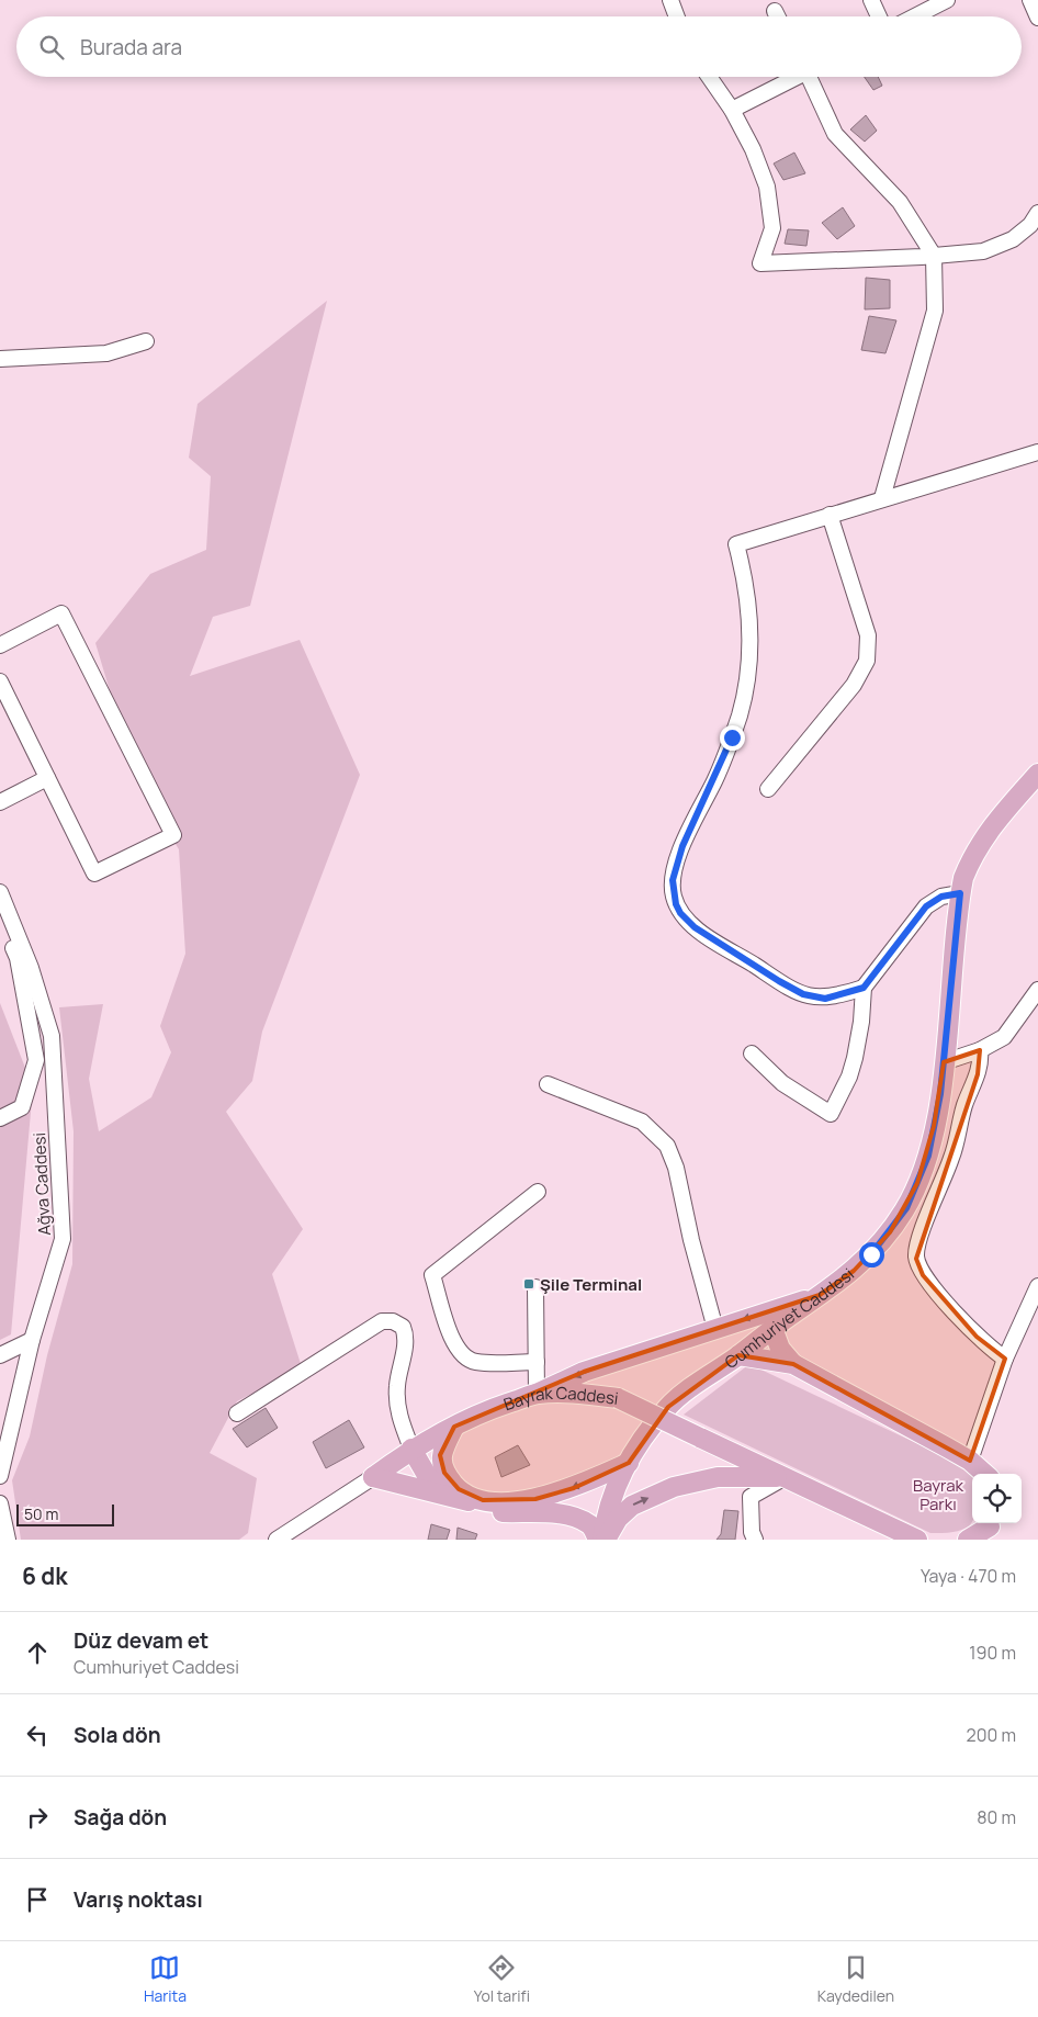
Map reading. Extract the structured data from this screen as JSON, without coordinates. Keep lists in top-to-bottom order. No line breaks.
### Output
{"streets":{"main road":["Cumhuriyet Caddesi","Bayrak Caddesi"],"street":["Ağva Caddesi"]},"parks":["Bayrak Parkı"],"places":{"transit":["Şile Terminal"]},"scale_bar":"50 m","page":{"search":"Burada ara","scale":"50 m","heading":["6 dk","Yaya · 470 m"],"list":[["Düz devam et","Cumhuriyet Caddesi","190 m"],["Sola dön","200 m"],["Sağa dön","80 m"],"Varış noktası"],"nav":["Harita","Yol tarifi","Kaydedilen"]}}
